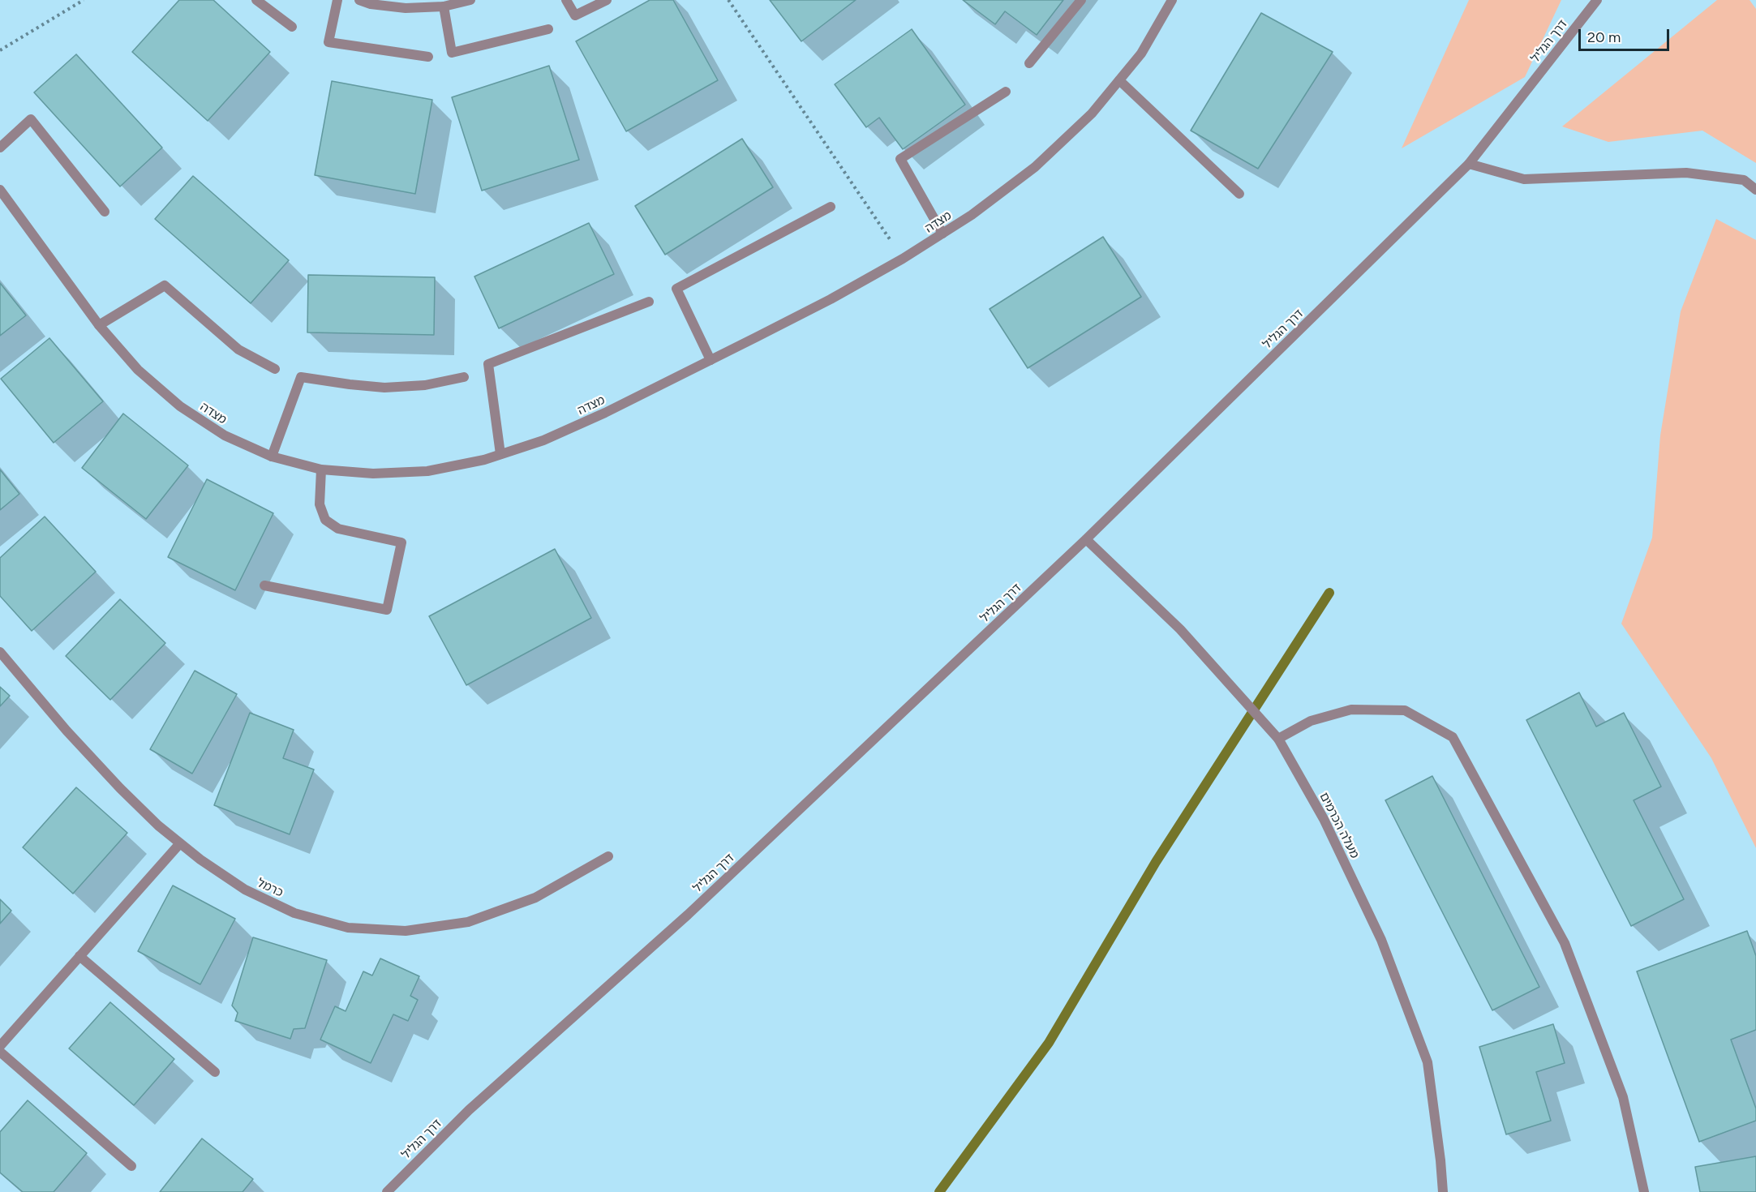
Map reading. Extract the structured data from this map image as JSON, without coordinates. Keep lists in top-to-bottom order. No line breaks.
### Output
{"streets":{"street":["דרך הגליל","מצדה","מעלה הכרמים","כרמל"]},"crossings":[["דרך הגליל","מעלה הכרמים"]],"scale_bar":"20 m"}
